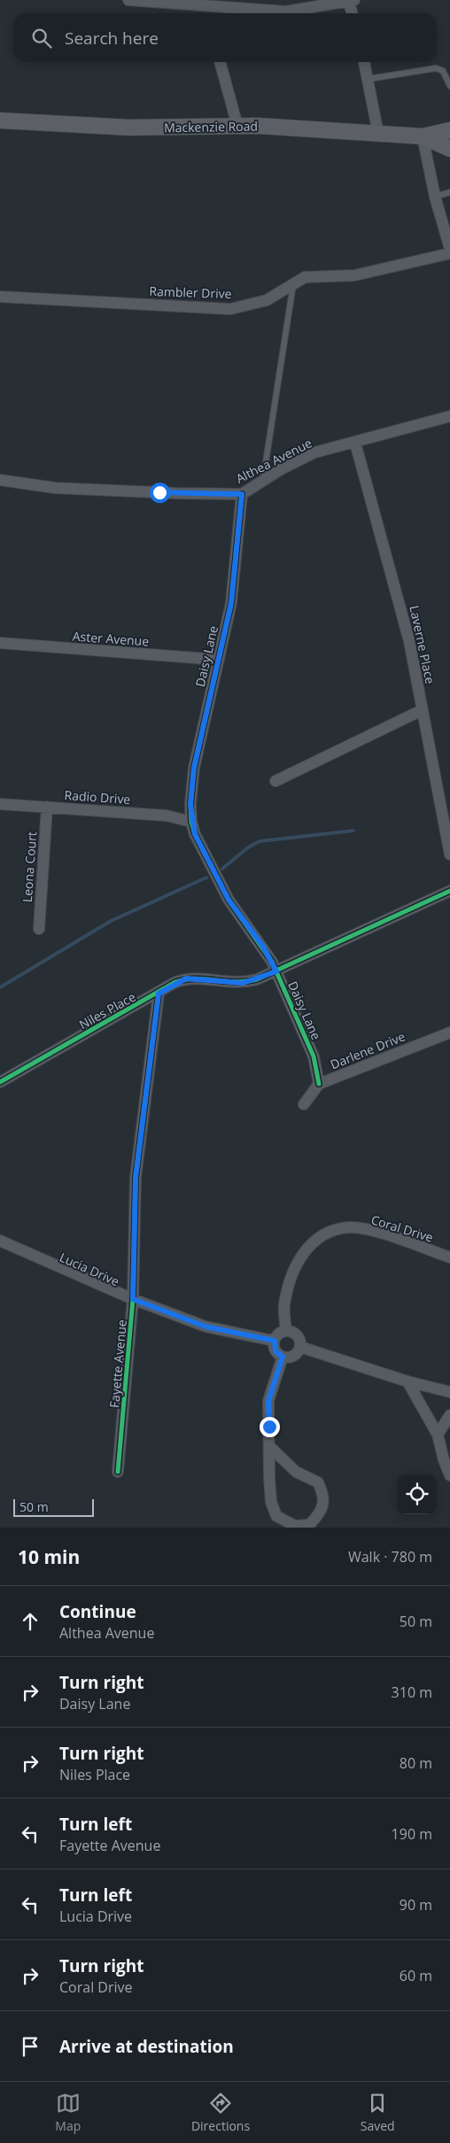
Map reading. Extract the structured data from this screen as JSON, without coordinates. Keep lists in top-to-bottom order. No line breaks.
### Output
{"streets":{"main road":["Mackenzie Road"],"street":["Rambler Drive","Althea Avenue","Aster Avenue","Laverne Place","Daisy Lane","Radio Drive","Leona Court","Niles Place","Darlene Drive","Coral Drive","Lucia Drive","Fayette Avenue"]},"crossings":[["Althea Avenue","Laverne Place"],["Althea Avenue","Daisy Lane"],["Aster Avenue","Daisy Lane"],["Daisy Lane","Radio Drive"],["Daisy Lane","Niles Place"],["Daisy Lane","Darlene Drive"],["Radio Drive","Leona Court"],["Niles Place","Fayette Avenue"],["Coral Drive","Lucia Drive"],["Lucia Drive","Fayette Avenue"]],"scale_bar":"50 m","page":{"search":"Search here","scale":"50 m","heading":["10 min","Walk · 780 m"],"list":[["Continue","Althea Avenue","50 m"],["Turn right","Daisy Lane","310 m"],["Turn right","Niles Place","80 m"],["Turn left","Fayette Avenue","190 m"],["Turn left","Lucia Drive","90 m"],["Turn right","Coral Drive","60 m"],"Arrive at destination"],"nav":["Map","Directions","Saved"]}}
